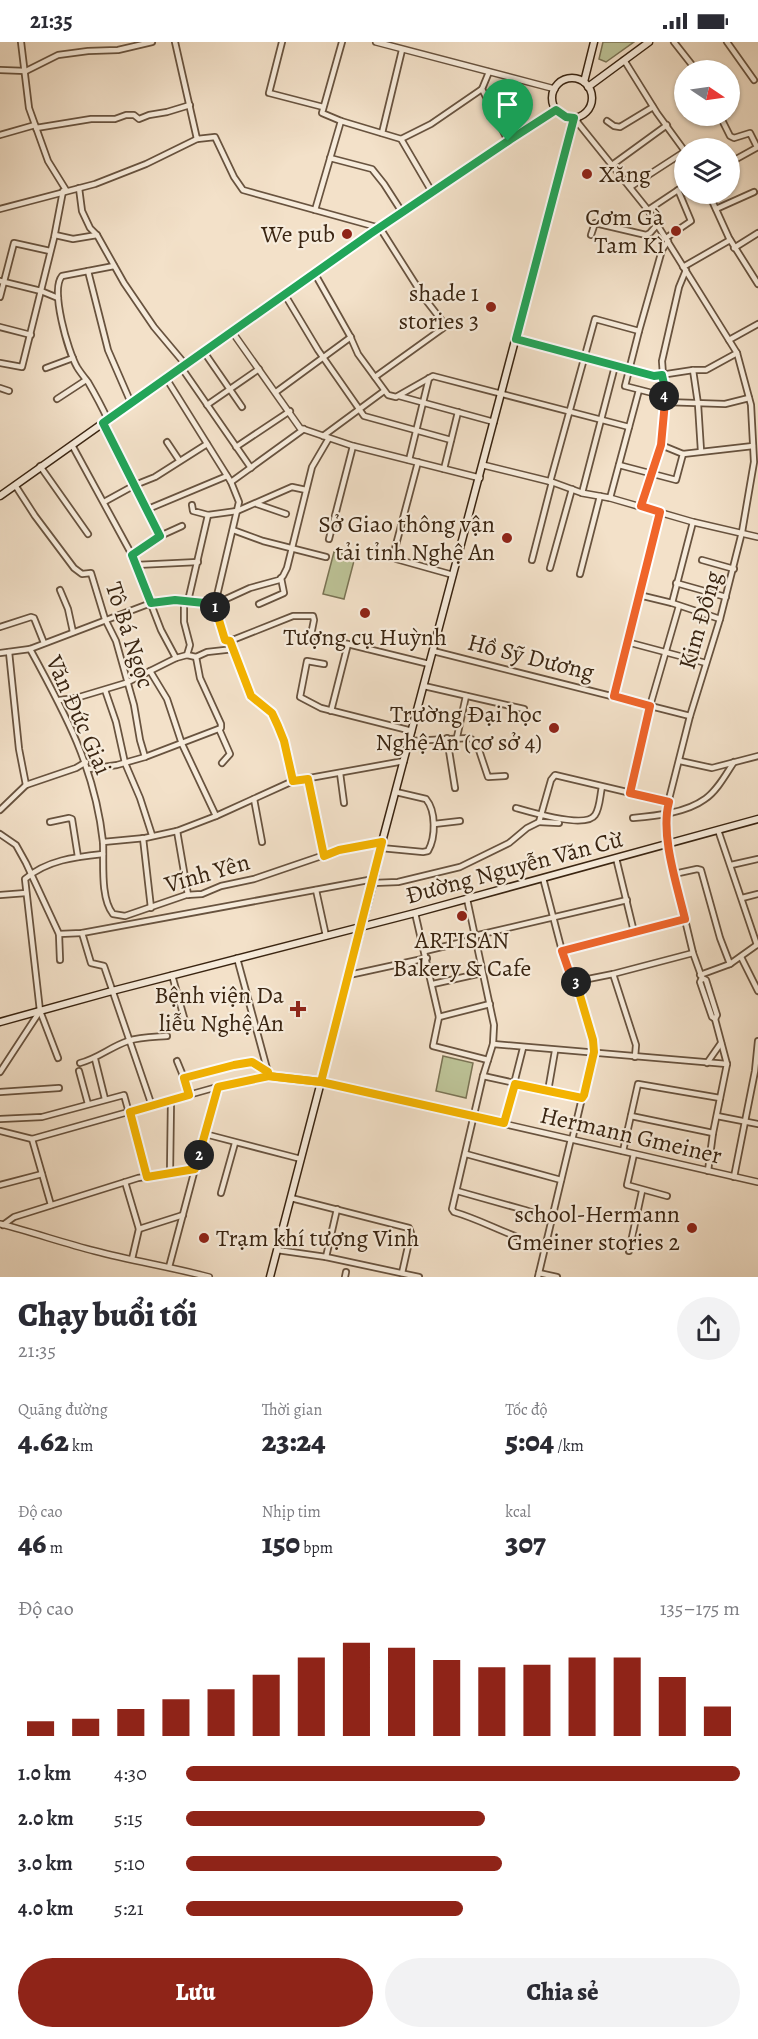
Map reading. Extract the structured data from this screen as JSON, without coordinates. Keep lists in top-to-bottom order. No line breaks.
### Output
{"streets":{"main road":["Đường Nguyễn Văn Cừ"],"street":["Kim Đồng","Tô Bá Ngọc","Hồ Sỹ Dương","Văn Đức Giai","Vĩnh Yên","Hermann Gmeiner"]},"crossings":[["Kim Đồng","Hồ Sỹ Dương"],["Kim Đồng","Đường Nguyễn Văn Cừ"],["Văn Đức Giai","Vĩnh Yên"]],"places":{"other":["Xăng","Cơm Gà Tam Kì","We pub","shade 1 stories 3","Sở Giao thông vận tải tỉnh Nghệ An","Tượng cụ Huỳnh","Trường Đại học Nghệ An (cơ sở 4)","ARTISAN Bakery & Cafe","school-Hermann Gmeiner stories 2","Trạm khí tượng Vinh"],"health":["Bệnh viện Da liễu Nghệ An"]},"north":"right","page":{"status":"21:35","pins":["4","1","3","2"],"heading":["Chạy buổi tối","21:35"],"stats":[["Quãng đường","4.62 km"],["Thời gian","23:24"],["Tốc độ","5:04 /km"],["Độ cao","46 m"],["Nhịp tim","150 bpm"],["kcal","307"]],"chart":["Độ cao","135–175 m"],"list":[{"name":"1.0 km","note":"4:30"},{"name":"2.0 km","note":"5:15"},{"name":"3.0 km","note":"5:10"},{"name":"4.0 km","note":"5:21"}],"buttons":["Lưu","Chia sẻ"]}}
